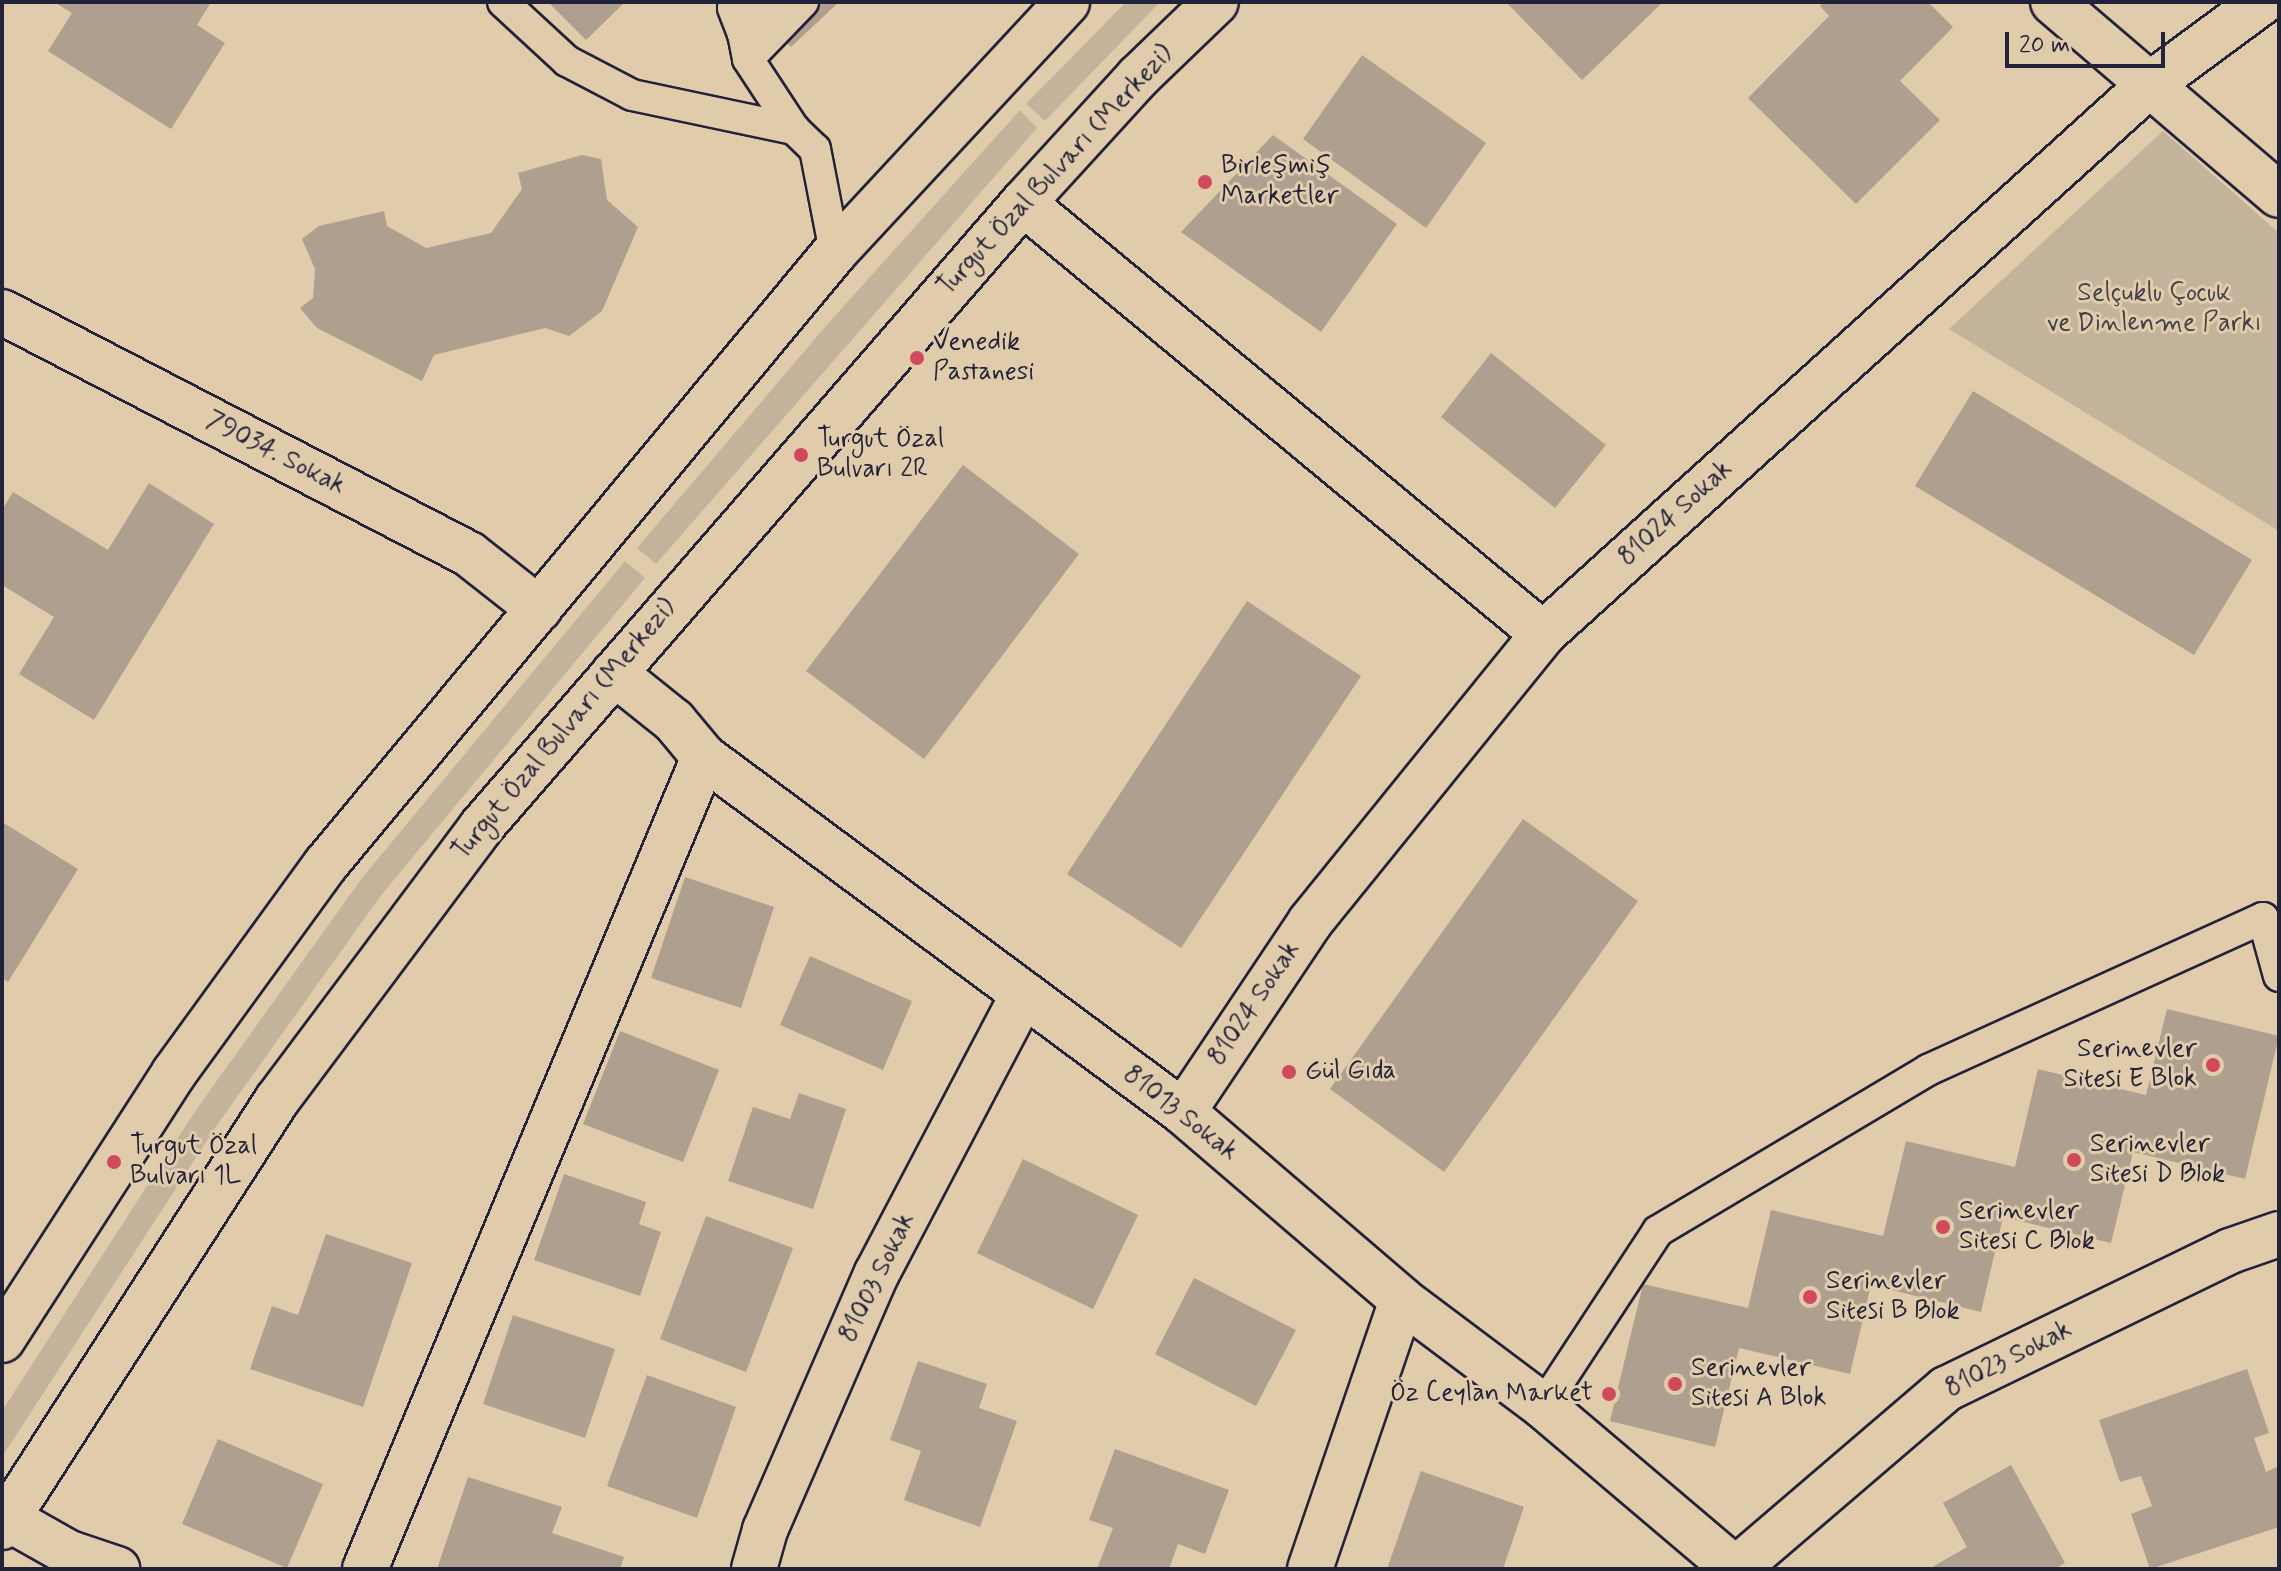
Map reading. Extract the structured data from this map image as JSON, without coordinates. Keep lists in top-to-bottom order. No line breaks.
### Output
{"streets":{"street":["Turgut Özal Bulvarı (Merkezi)","79034. Sokak","81024 Sokak","81013 Sokak","81003 Sokak","81023 Sokak"]},"crossings":[["Turgut Özal Bulvarı (Merkezi)","81013 Sokak"],["81024 Sokak","81013 Sokak"],["81013 Sokak","81003 Sokak"],["81013 Sokak","81023 Sokak"]],"parks":["Selçuklu Çocuk ve Dinlenme Parkı"],"places":["Birleşmiş Marketler","Venedik Pastanesi","Turgut Özal Bulvarı 2R","Serinevler Sitesi E Blok","Gül Gıda","Serinevler Sitesi D Blok","Turgut Özal Bulvarı 1L","Serinevler Sitesi C Blok","Serinevler Sitesi B Blok","Serinevler Sitesi A Blok","Öz Ceylan Market"],"scale_bar":"20 m"}
